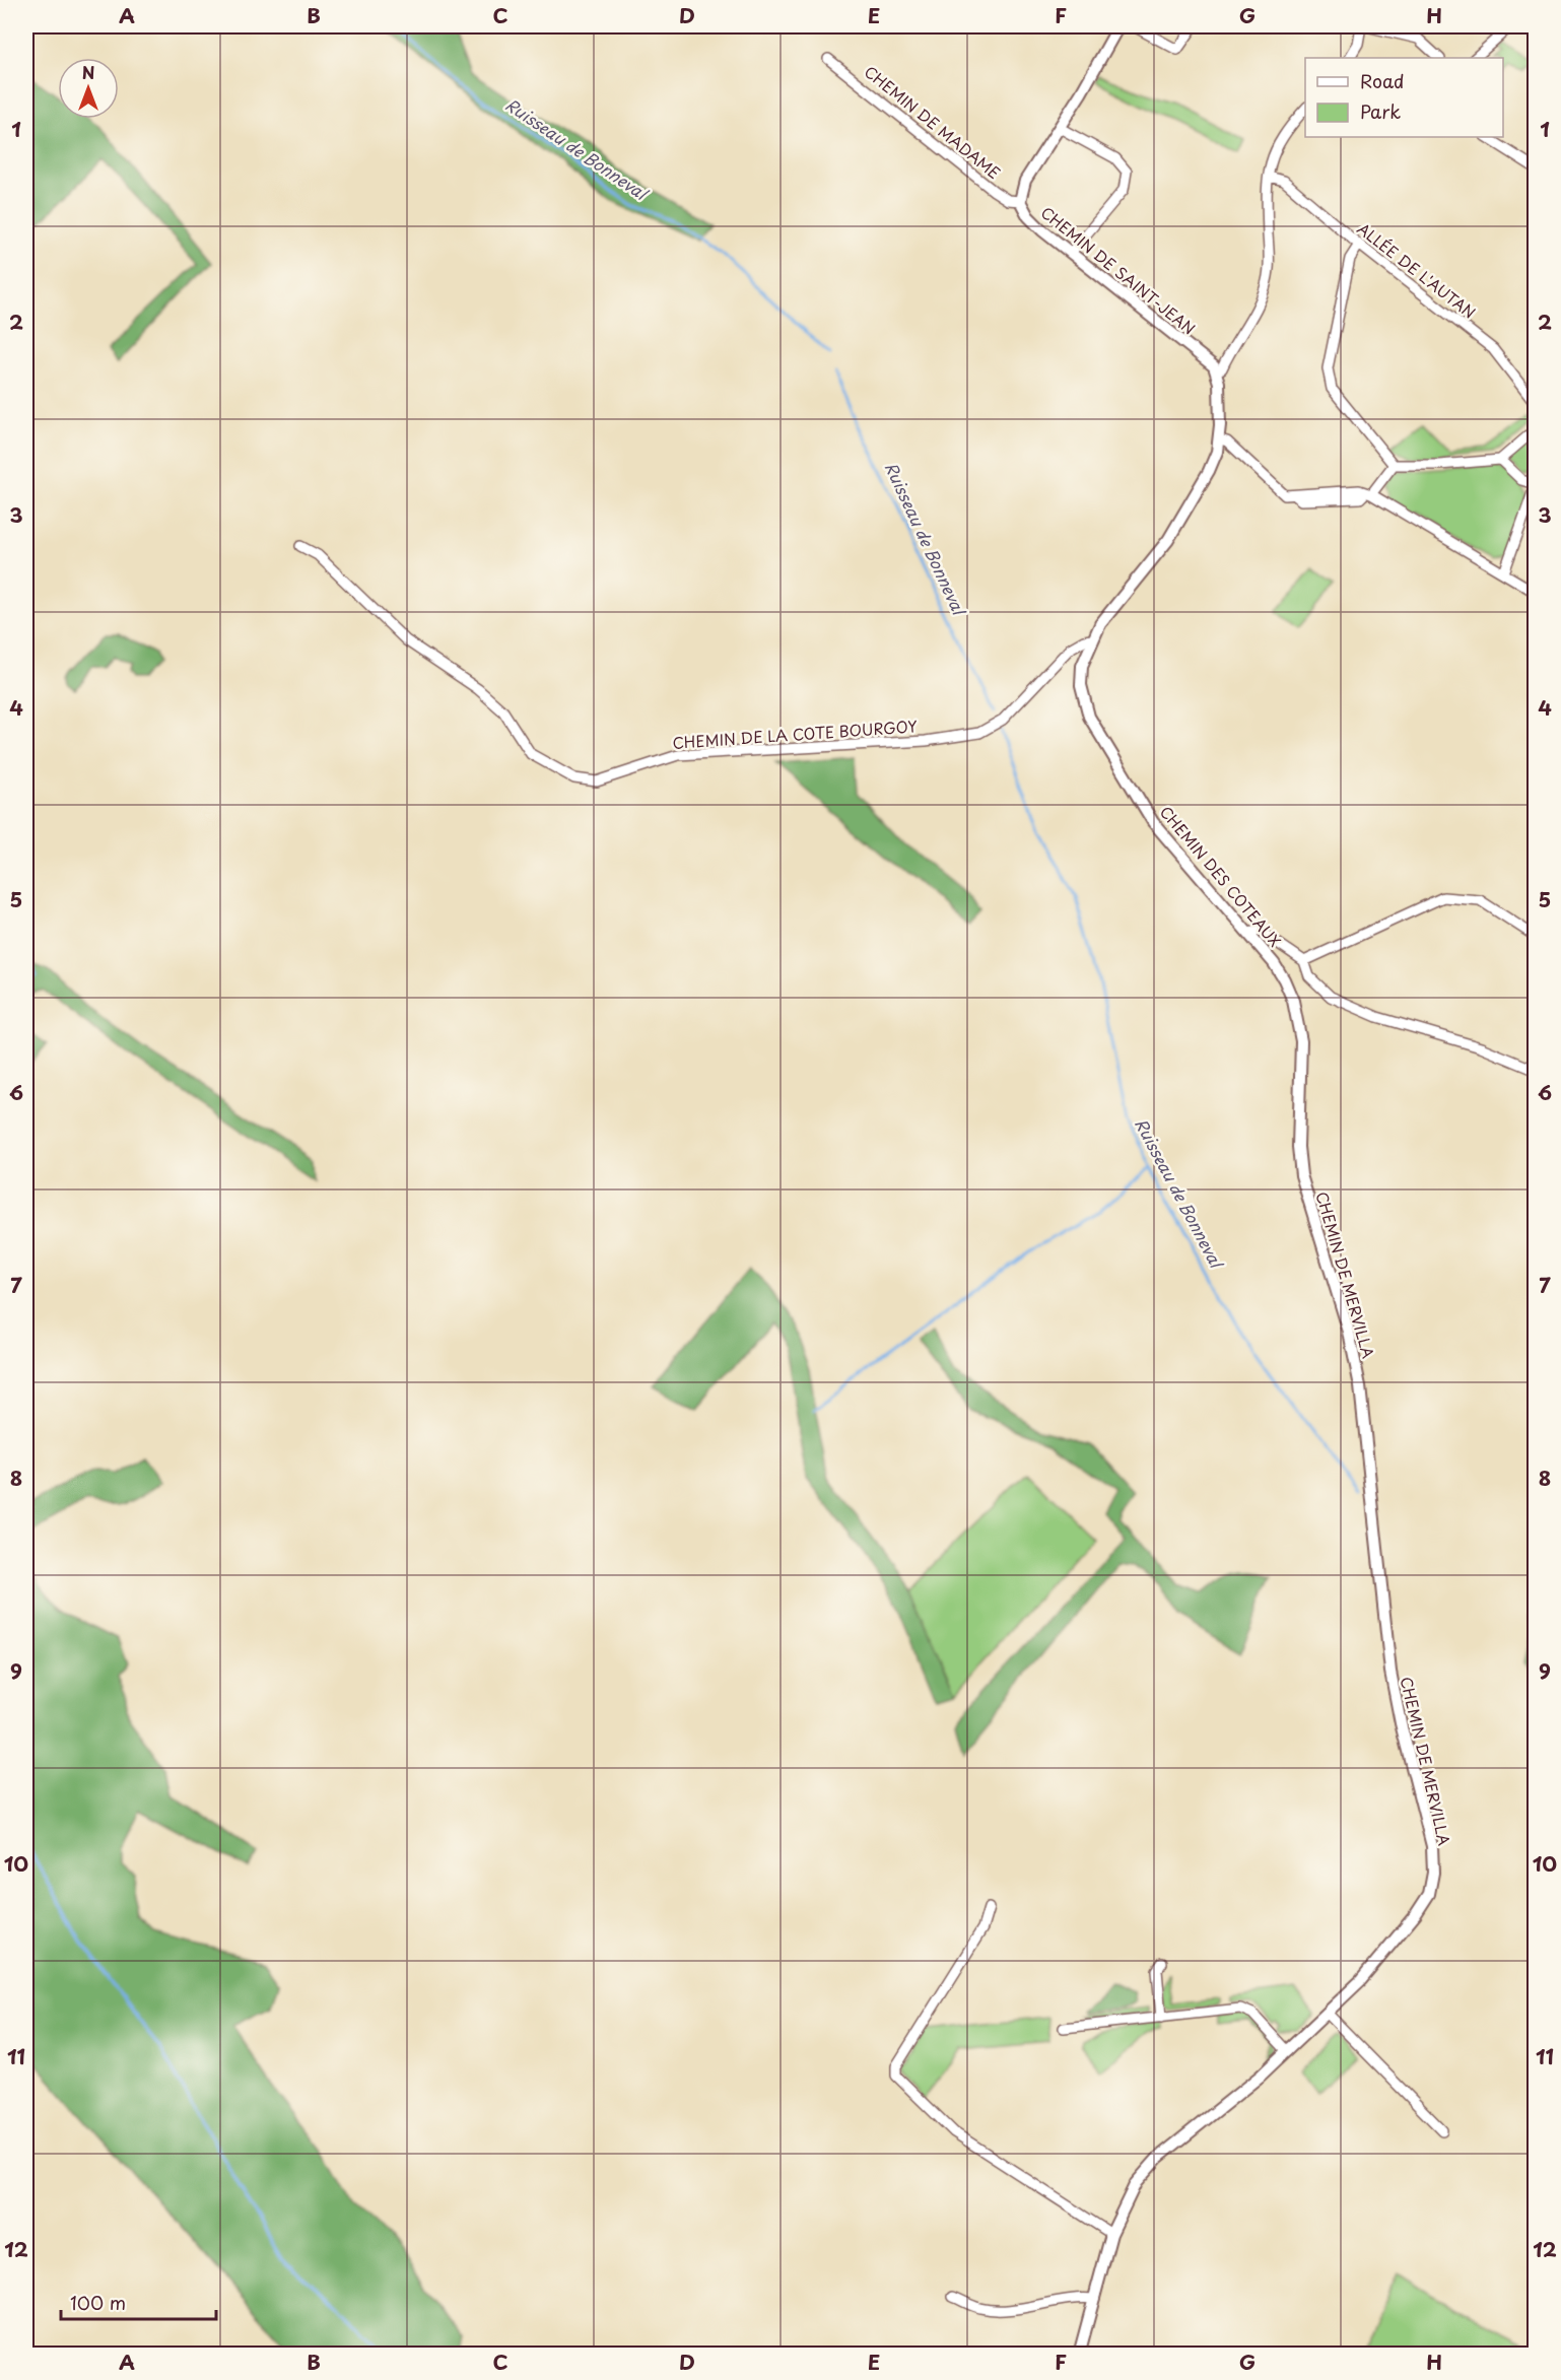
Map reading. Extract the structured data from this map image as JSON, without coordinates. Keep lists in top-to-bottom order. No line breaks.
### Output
{"streets":{"street":["CHEMIN DE MADAME","CHEMIN DE SAINT-JEAN","ALLÉE DE L'AUTAN","CHEMIN DE LA COTE BOURGOY","CHEMIN DES COTEAUX","CHEMIN DE MERVILLA"]},"crossings":[["CHEMIN DE MADAME","CHEMIN DE SAINT-JEAN"],["CHEMIN DE SAINT-JEAN","CHEMIN DES COTEAUX"],["CHEMIN DE LA COTE BOURGOY","CHEMIN DES COTEAUX"],["CHEMIN DES COTEAUX","CHEMIN DE MERVILLA"]],"water":["Ruisseau de Bonneval"],"legend":["Road","Park"],"scale_bar":"100 m","north":"top","grid":{"columns":["A","B","C","D","E","F","G","H"],"rows":["1","2","3","4","5","6","7","8","9","10","11","12"]}}
